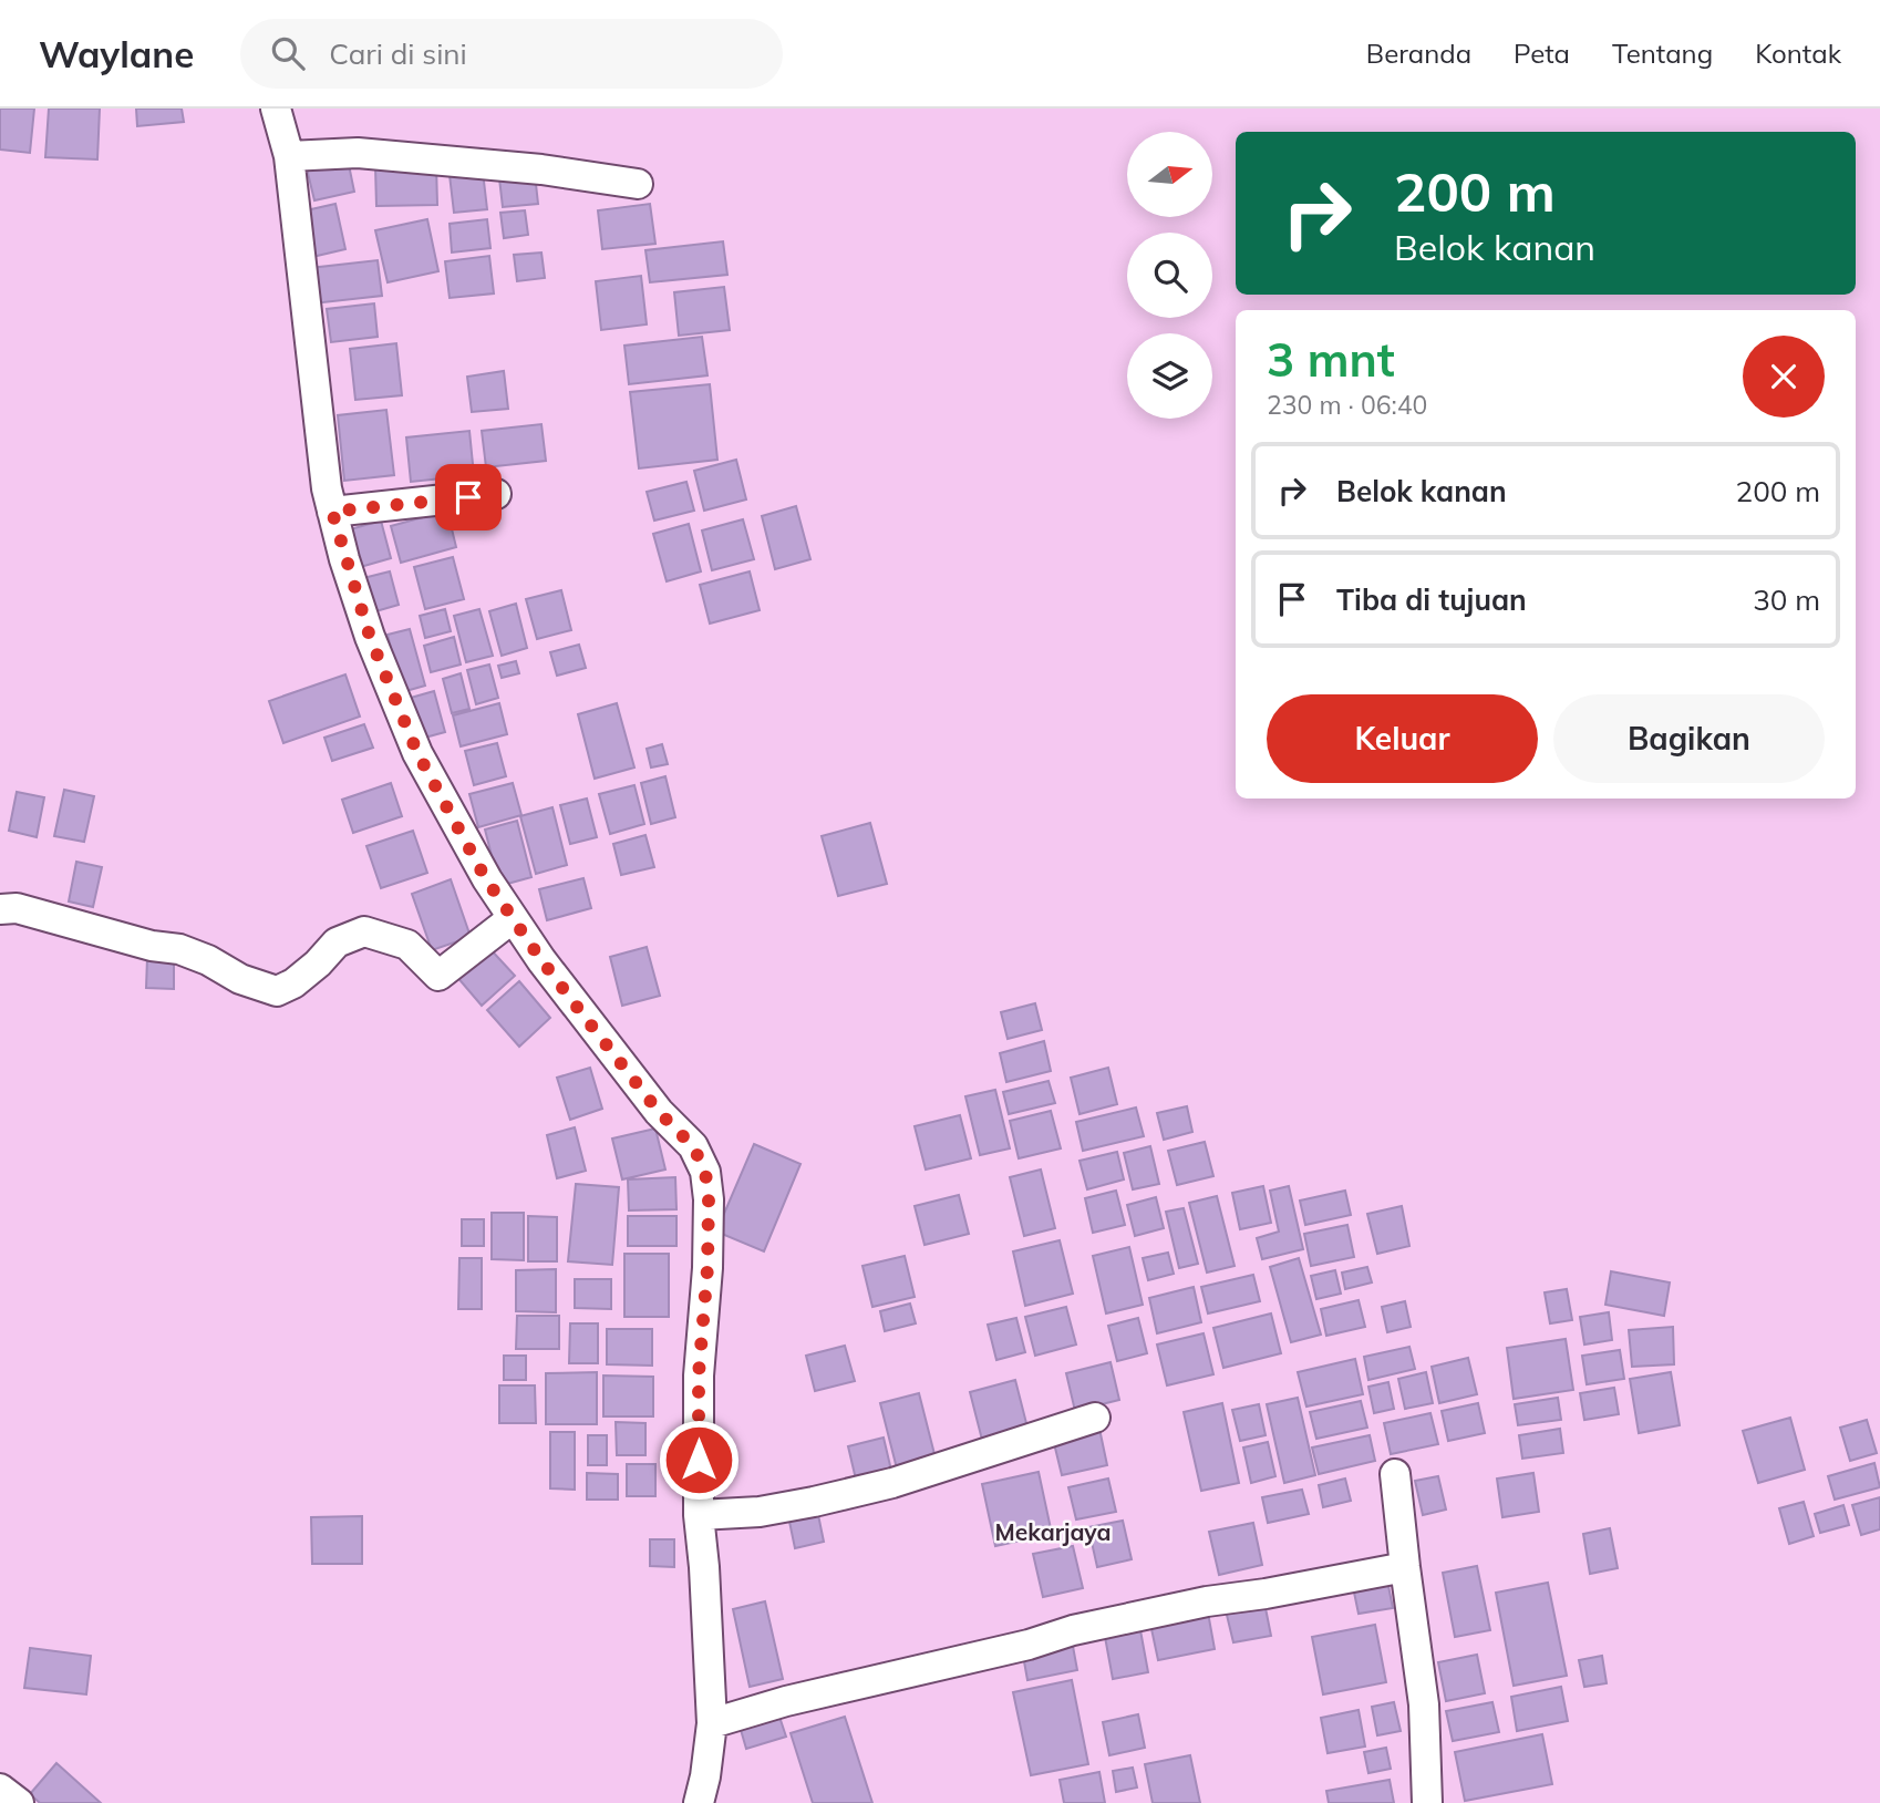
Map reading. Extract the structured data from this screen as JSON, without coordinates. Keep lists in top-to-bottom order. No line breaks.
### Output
{"districts":["Mekarjaya"],"north":"right","page":{"header":"Waylane","search":"Cari di sini","nav":["Beranda","Peta","Tentang","Kontak"],"turn":["200 m","Belok kanan"],"heading":["3 mnt","230 m · 06:40"],"list":[{"name":"Belok kanan","value":"200 m"},{"name":"Tiba di tujuan","value":"30 m"}],"buttons":["Keluar","Bagikan"]}}
